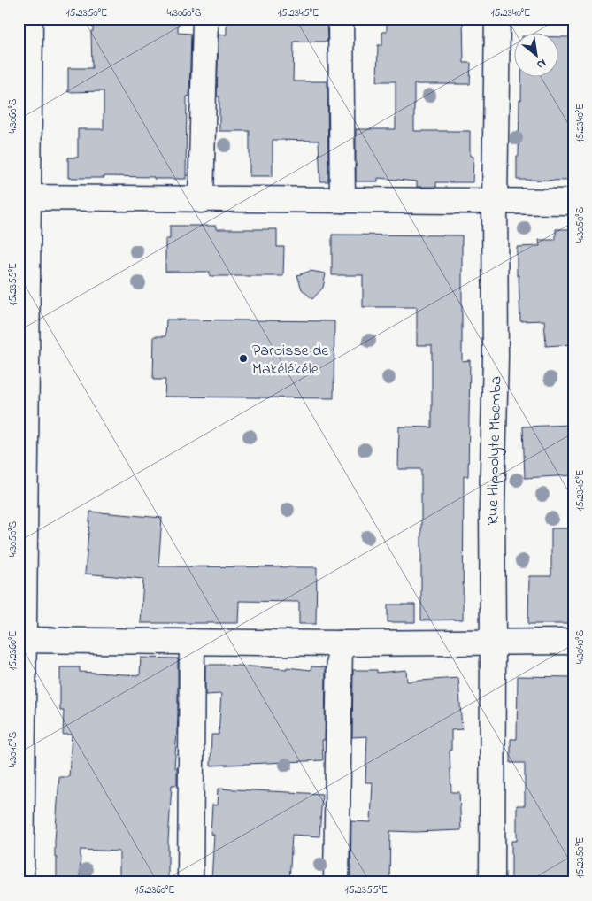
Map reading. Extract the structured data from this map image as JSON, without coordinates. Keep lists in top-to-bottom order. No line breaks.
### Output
{"streets":{"street":["Rue Hippolyte Mbemba"]},"places":["Paroisse de Makélékéle"],"north":"bottom right","coordinates":["15.2350°E","4.3060°S","15.2345°E","15.2340°E","4.3050°S","15.2355°E","4.3040°S","15.2360°E","4.3045°S"]}
